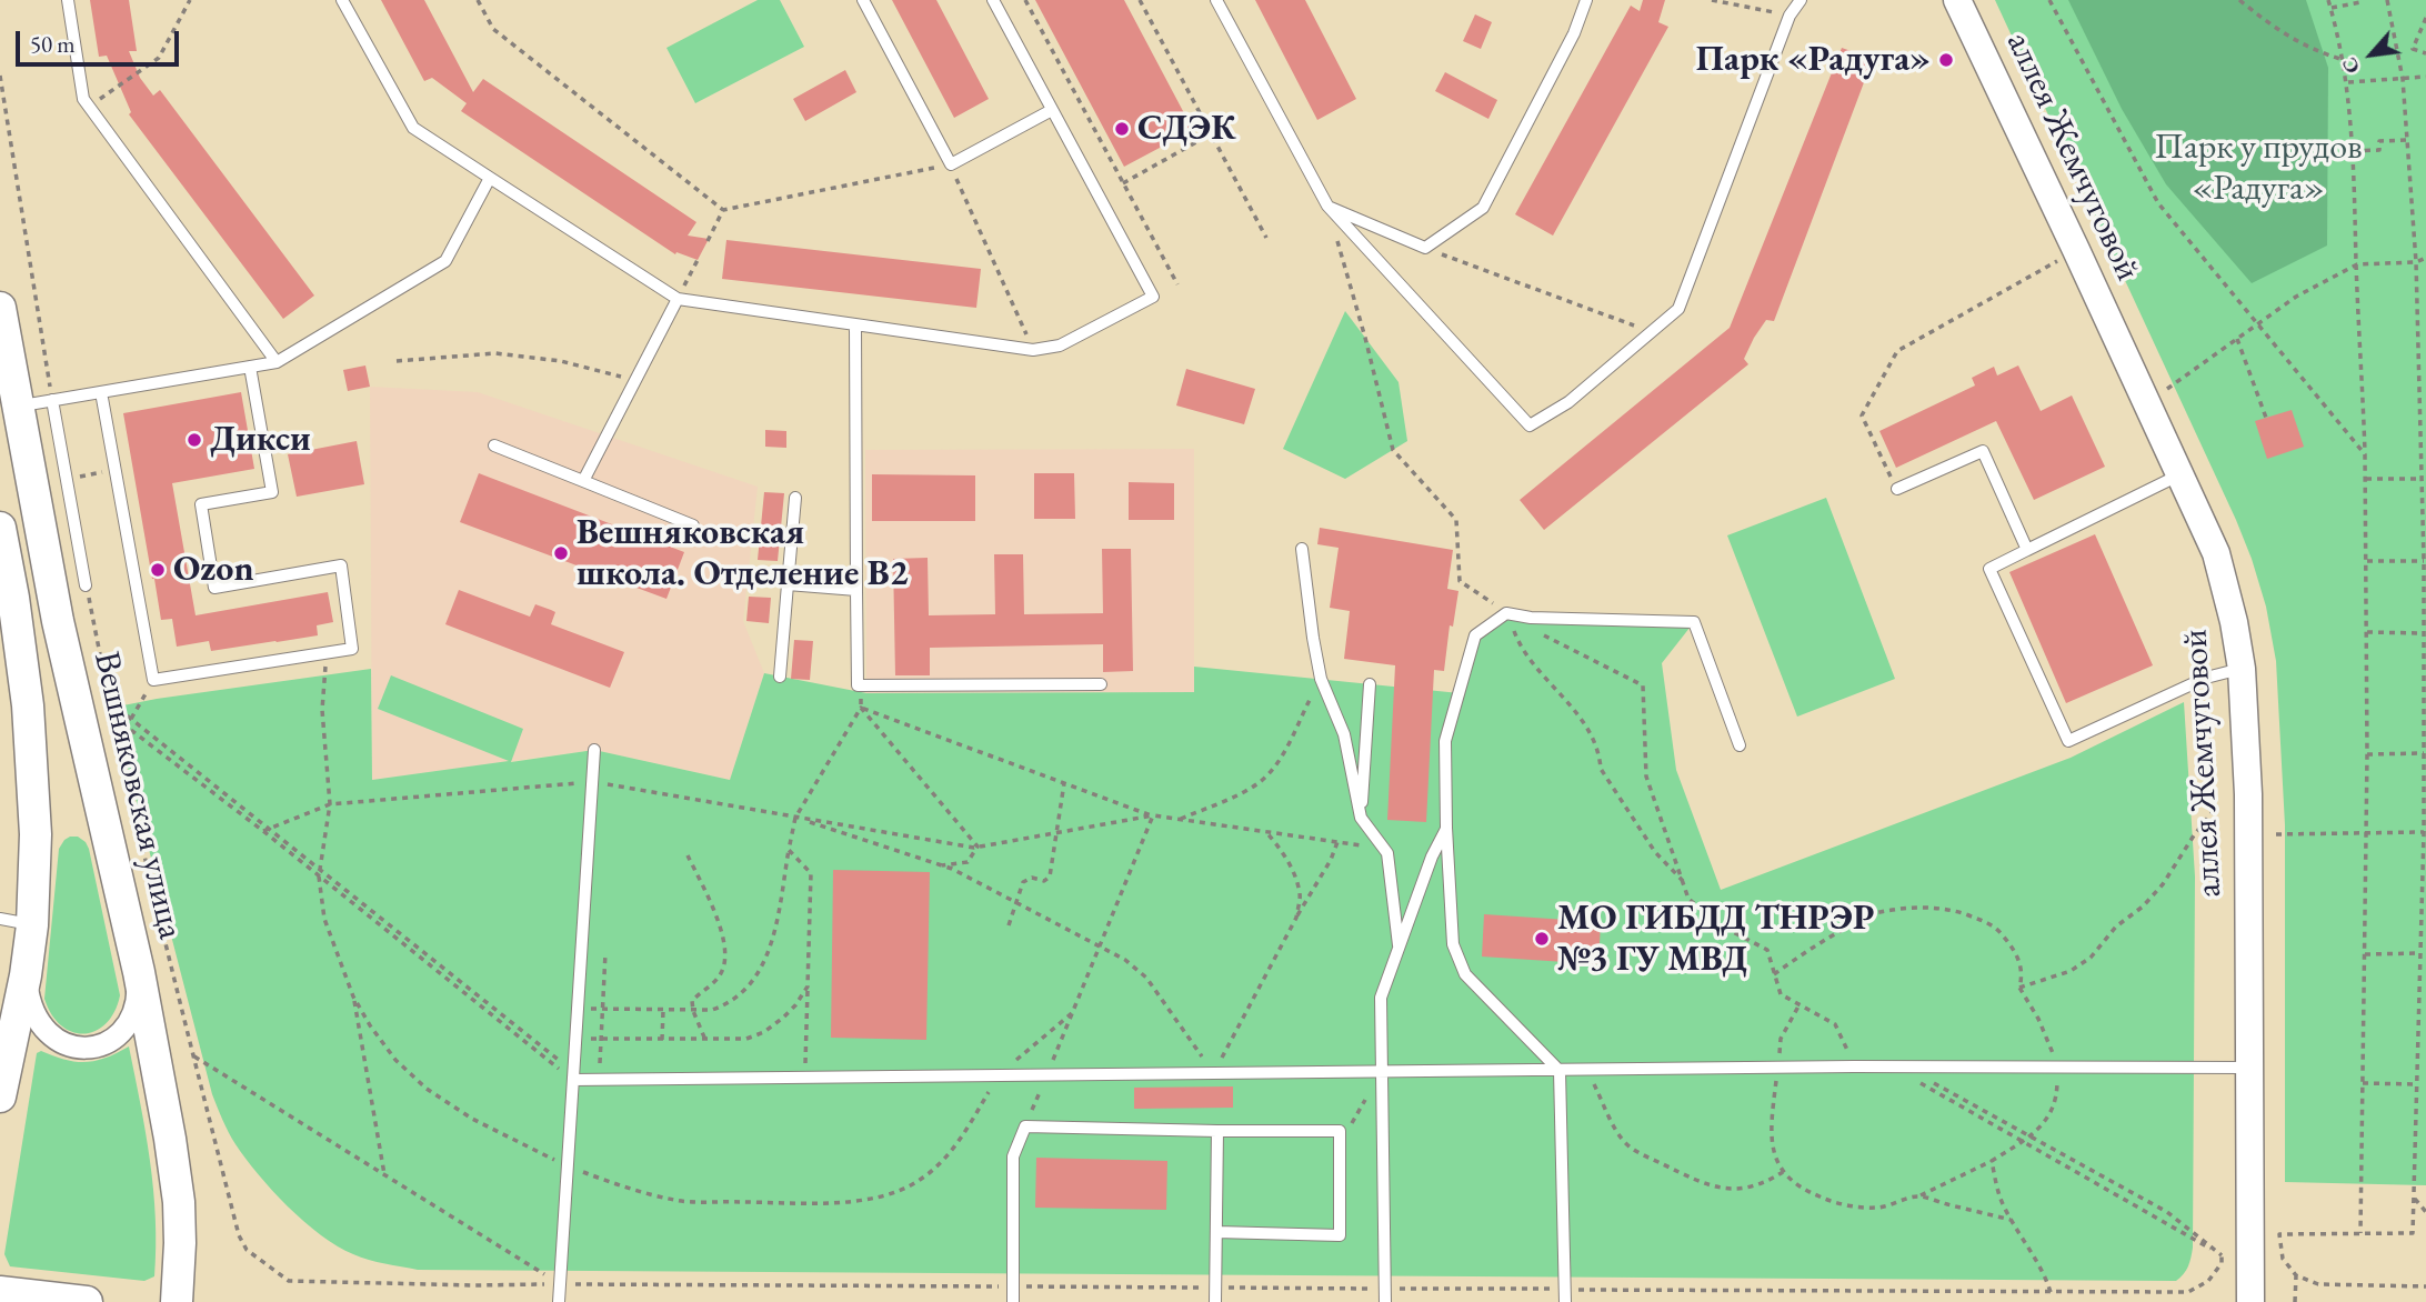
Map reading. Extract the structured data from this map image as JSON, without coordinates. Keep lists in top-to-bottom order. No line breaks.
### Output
{"streets":{"main road":["Вешняковская улица"],"street":["аллея Жемчуговой"]},"parks":["Парк у прудов «Радуга»"],"places":["Парк «Радуга»","СДЭК","Дикси","Вешняковская школа. Отделение В2","Ozon","МО ГИБДД ТНРЭР №3 ГУ МВД"],"scale_bar":"50 m","north":"bottom left"}
